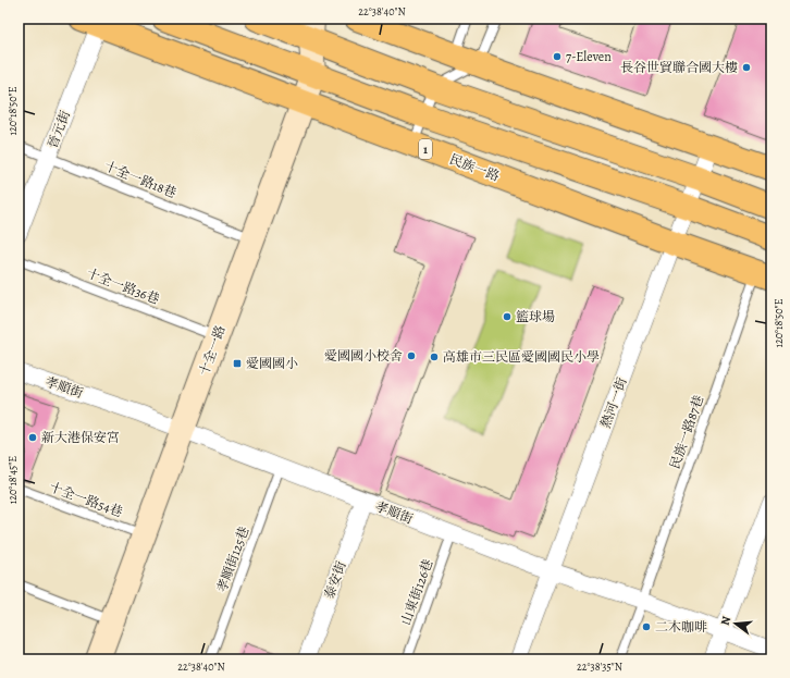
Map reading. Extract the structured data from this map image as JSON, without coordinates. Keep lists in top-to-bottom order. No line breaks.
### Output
{"streets":{"main road":["1","民族一路"],"street":["晉元街","十全一路","孝順街","熱河一街","泰安街"],"lane":["十全一路18巷","十全一路36巷","民族一路87巷","十全一路54巷","孝順街125巷","山東街126巷"]},"crossings":[["晉元街","民族一路"],["晉元街","十全一路18巷"],["1","十全一路"],["1","熱河一街"],["民族一路","十全一路"],["民族一路","熱河一街"],["民族一路","民族一路87巷"],["十全一路18巷","十全一路"],["十全一路36巷","十全一路"],["十全一路","孝順街"],["十全一路","十全一路54巷"],["孝順街","熱河一街"],["孝順街","民族一路87巷"],["孝順街","孝順街125巷"],["孝順街","泰安街"],["孝順街","山東街126巷"]],"places":{"other":["7-Eleven","長谷世貿聯合國大樓","籃球場","愛國國小校舍","高雄市三民區愛國國民小學","新大港保安宮","二木咖啡"],"transit":["愛國國小"]},"north":"left","coordinates":["22°38'40\"N","120°18'50\"E","120°18'45\"E","22°38'35\"N"]}
